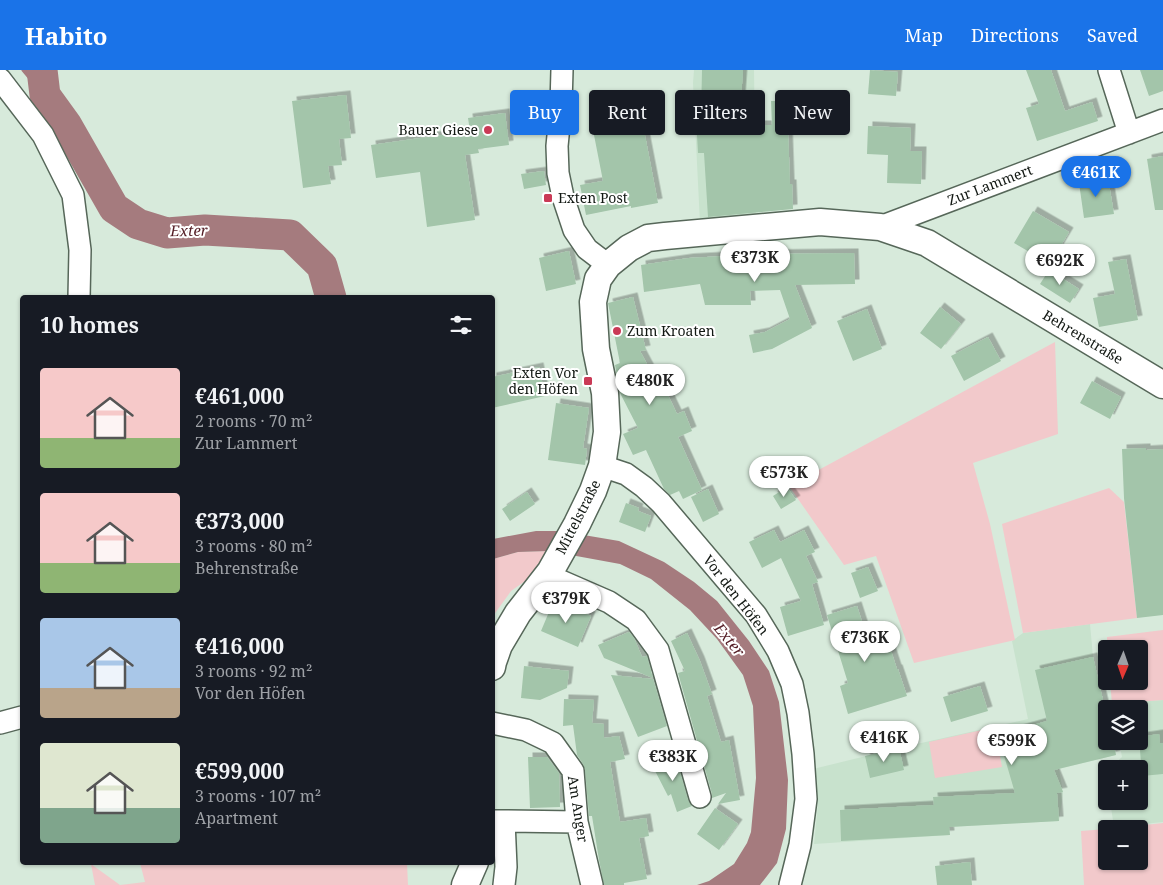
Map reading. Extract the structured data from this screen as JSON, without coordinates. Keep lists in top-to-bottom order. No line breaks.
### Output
{"streets":{"main road":["Behrenstraße","Mittelstraße"],"street":["Zur Lammert","Vor den Höfen","Am Anger"]},"crossings":[["Zur Lammert","Behrenstraße"],["Behrenstraße","Mittelstraße"],["Mittelstraße","Vor den Höfen"]],"water":["Exter"],"places":{"other":["Bauer Giese","Zum Kroaten"],"transit":["Exten Post","Exten Vor den Höfen"]},"north":"bottom","page":{"header":"Habito","nav":["Map","Directions","Saved"],"chip":["Buy","Rent","Filters","New"],"price":["€461K","€373K","€692K","€480K","€573K","€379K","€736K","€416K","€599K","€383K"],"heading":"10 homes","list":[{"name":"€461,000","note":"2 rooms · 70 m² · Zur Lammert"},{"name":"€373,000","note":"3 rooms · 80 m² · Behrenstraße"},{"name":"€416,000","note":"3 rooms · 92 m² · Vor den Höfen"},{"name":"€599,000","note":"3 rooms · 107 m² · Apartment"}],"map_buttons":["+","−"]}}
